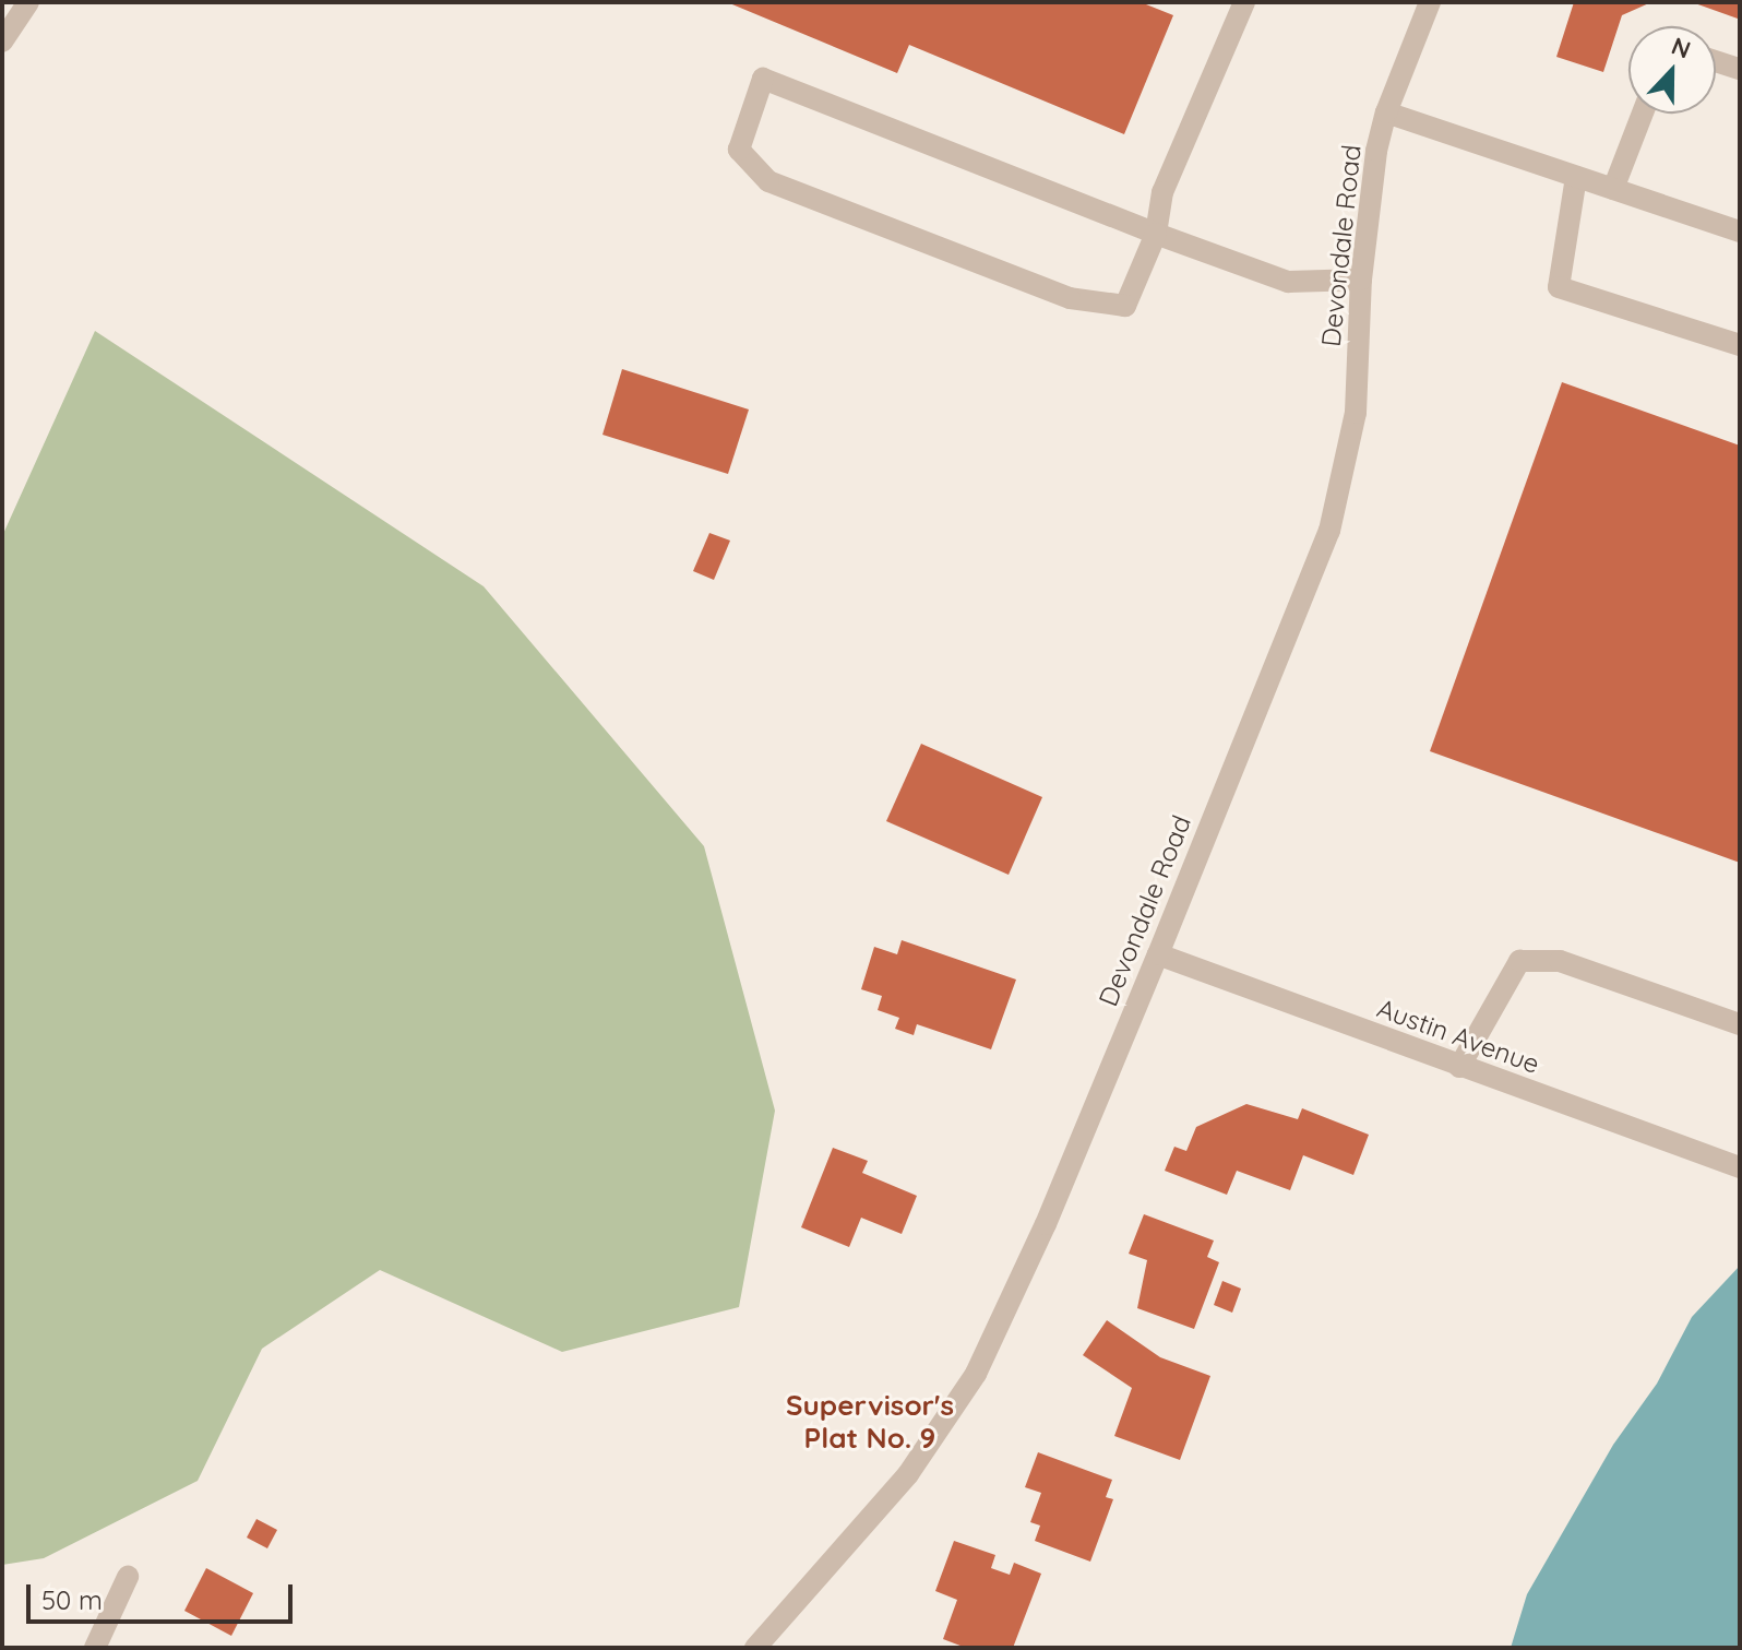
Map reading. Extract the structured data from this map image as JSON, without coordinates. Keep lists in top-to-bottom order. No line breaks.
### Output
{"streets":{"street":["Devondale Road","Austin Avenue"]},"crossings":[["Devondale Road","Austin Avenue"]],"districts":["Supervisor's Plat No. 9"],"scale_bar":"50 m","north":"top"}
